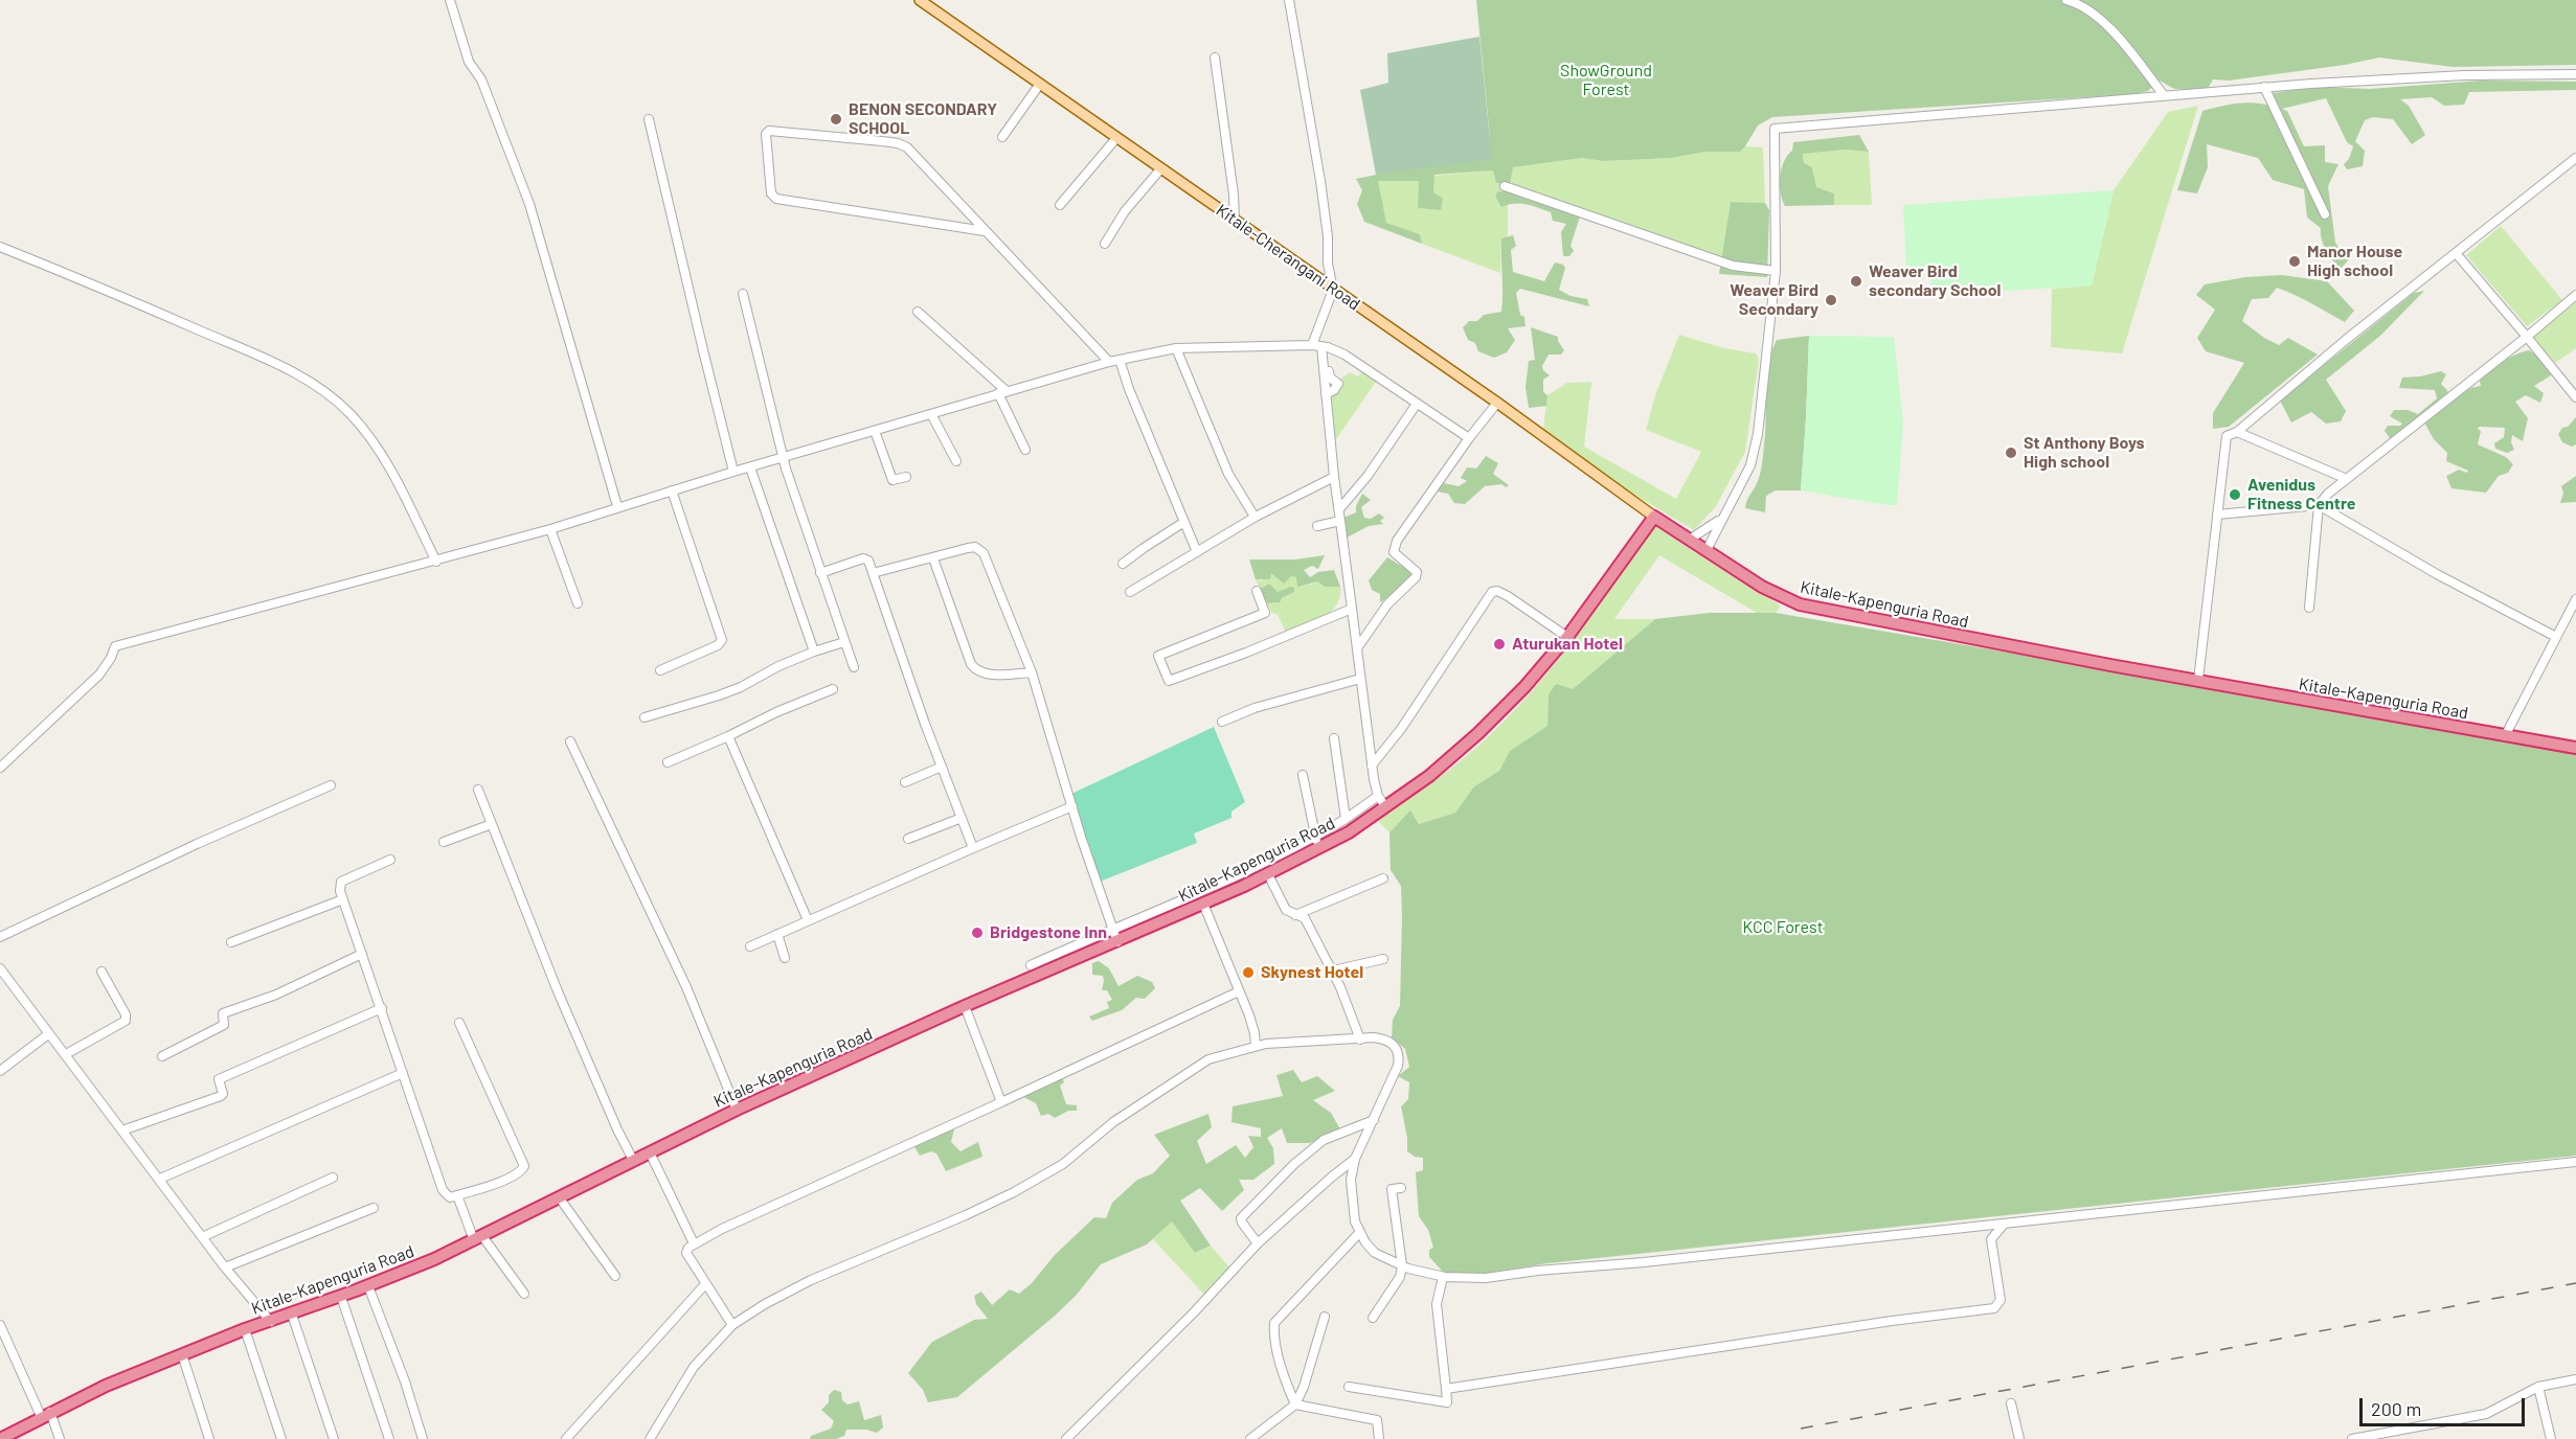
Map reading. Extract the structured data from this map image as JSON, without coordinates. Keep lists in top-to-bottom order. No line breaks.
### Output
{"streets":{"highway":["Kitale-Kapenguria Road"],"main road":["Kitale-Cherangani Road"]},"crossings":[["Kitale-Cherangani Road","Kitale-Kapenguria Road"]],"parks":["ShowGround Forest","KCC Forest"],"places":["BENON SECONDARY SCHOOL","Manor House High school","Weaver Bird secondary School","Weaver Bird Secondary","St Anthony Boys High school","Avenidus Fitness Centre","Aturukan Hotel","Bridgestone Inn","Skynest Hotel"],"scale_bar":"200 m"}
